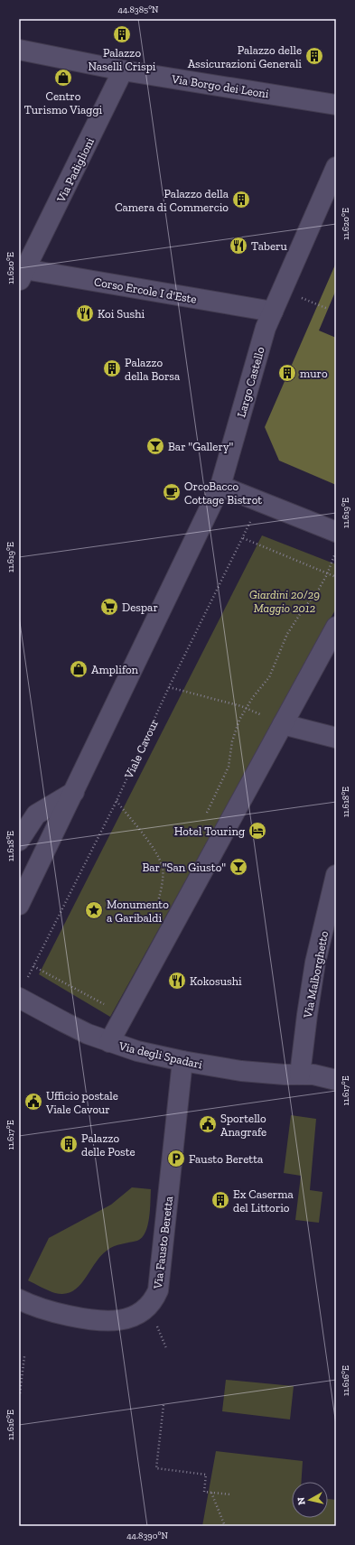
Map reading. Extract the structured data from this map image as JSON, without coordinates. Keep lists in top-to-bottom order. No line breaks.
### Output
{"streets":{"street":["Via Borgo dei Leoni","Via Padiglioni","Corso Ercole I d'Este","Largo Castello","Via Malborghetto","Via degli Spadari","Via Fausto Beretta"],"path":["Viale Cavour"]},"crossings":[["Via Borgo dei Leoni","Via Padiglioni"],["Via Padiglioni","Corso Ercole I d'Este"],["Corso Ercole I d'Este","Largo Castello"],["Viale Cavour","Via degli Spadari"],["Via Malborghetto","Via degli Spadari"],["Via degli Spadari","Via Fausto Beretta"]],"parks":["Giardini 20/29 Maggio 2012"],"places":{"building":["Palazzo Naselli Crispi","Palazzo delle Assicurazioni Generali","Palazzo della Camera di Commercio","Palazzo della Borsa","muro","Palazzo delle Poste","Ex Caserma del Littorio"],"shop":["Centro Turismo Viaggi","Amplifon"],"restaurant":["Taberu","Koi Sushi","Kokosushi"],"bar":["Bar \"Gallery\"","Bar \"San Giusto\""],"cafe":["OrcoBacco Cottage Bistrot"],"supermarket":["Despar"],"hotel":["Hotel Touring"],"place":["Monumento a Garibaldi"],"public building":["Ufficio postale Viale Cavour","Sportello Anagrafe"],"parking":["Fausto Beretta"]},"north":"left","coordinates":["44.8385°N","11.620°E","11.619°E","11.618°E","11.617°E","11.616°E","44.8390°N"]}
